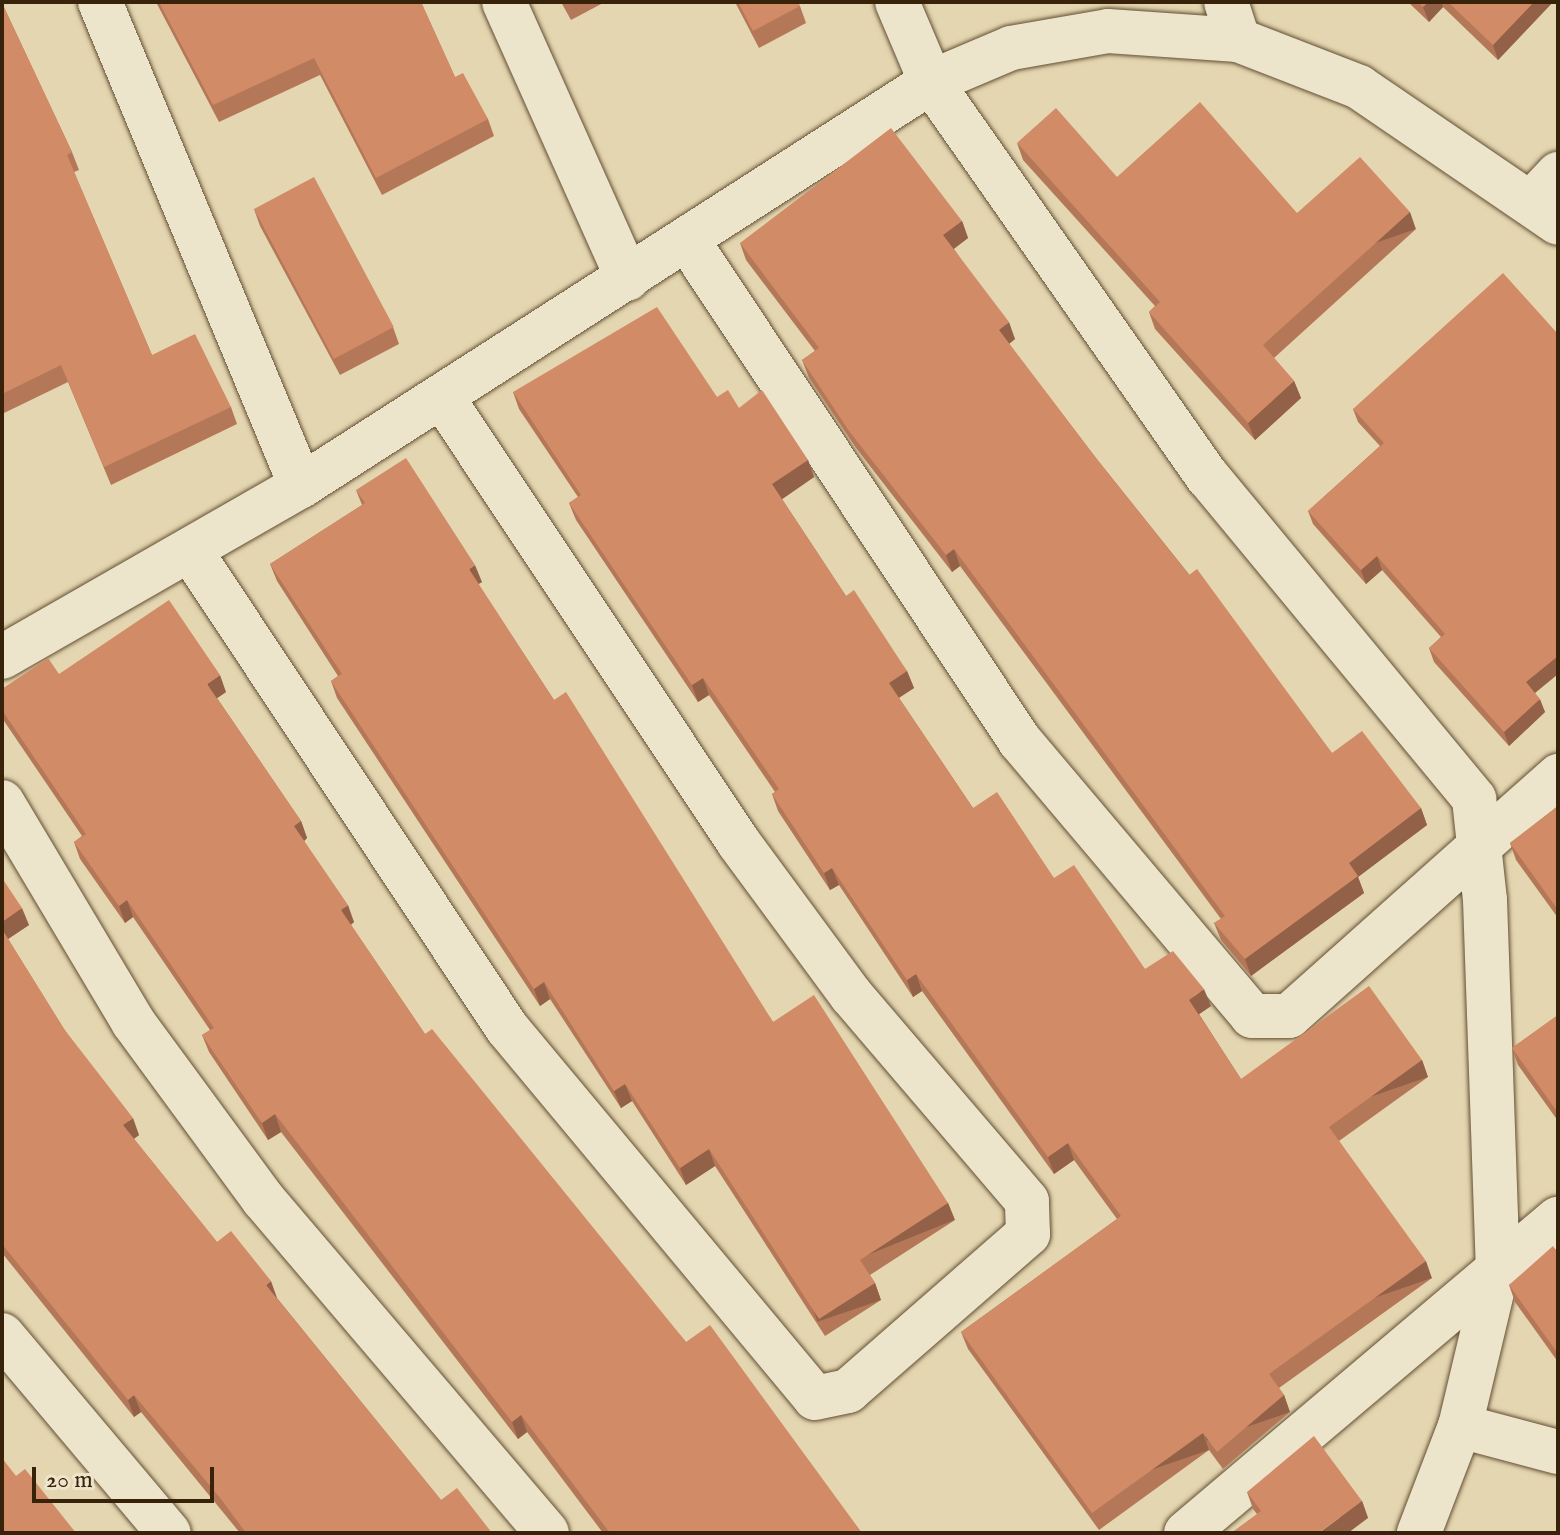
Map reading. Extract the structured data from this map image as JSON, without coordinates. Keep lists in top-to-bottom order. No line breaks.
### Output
{"scale_bar":"20 m"}
